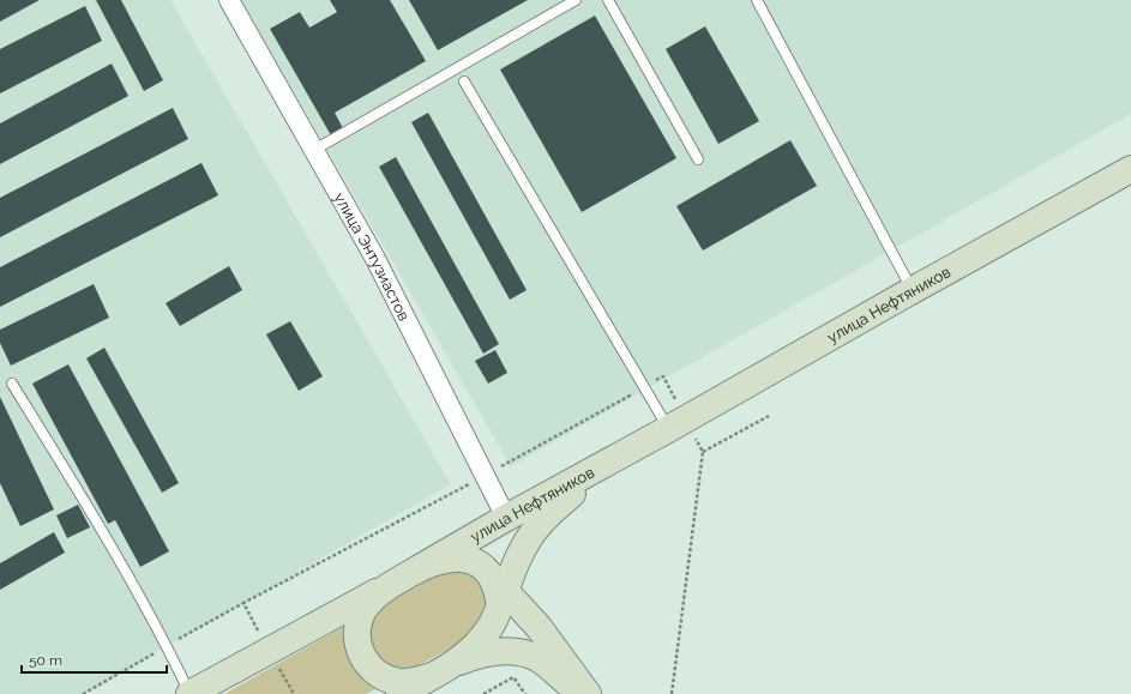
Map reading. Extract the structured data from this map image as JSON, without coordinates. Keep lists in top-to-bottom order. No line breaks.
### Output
{"streets":{"main road":["улица Нефтяников"],"street":["улица Энтузиастов"]},"crossings":[["улица Энтузиастов","улица Нефтяников"]],"scale_bar":"50 m"}
